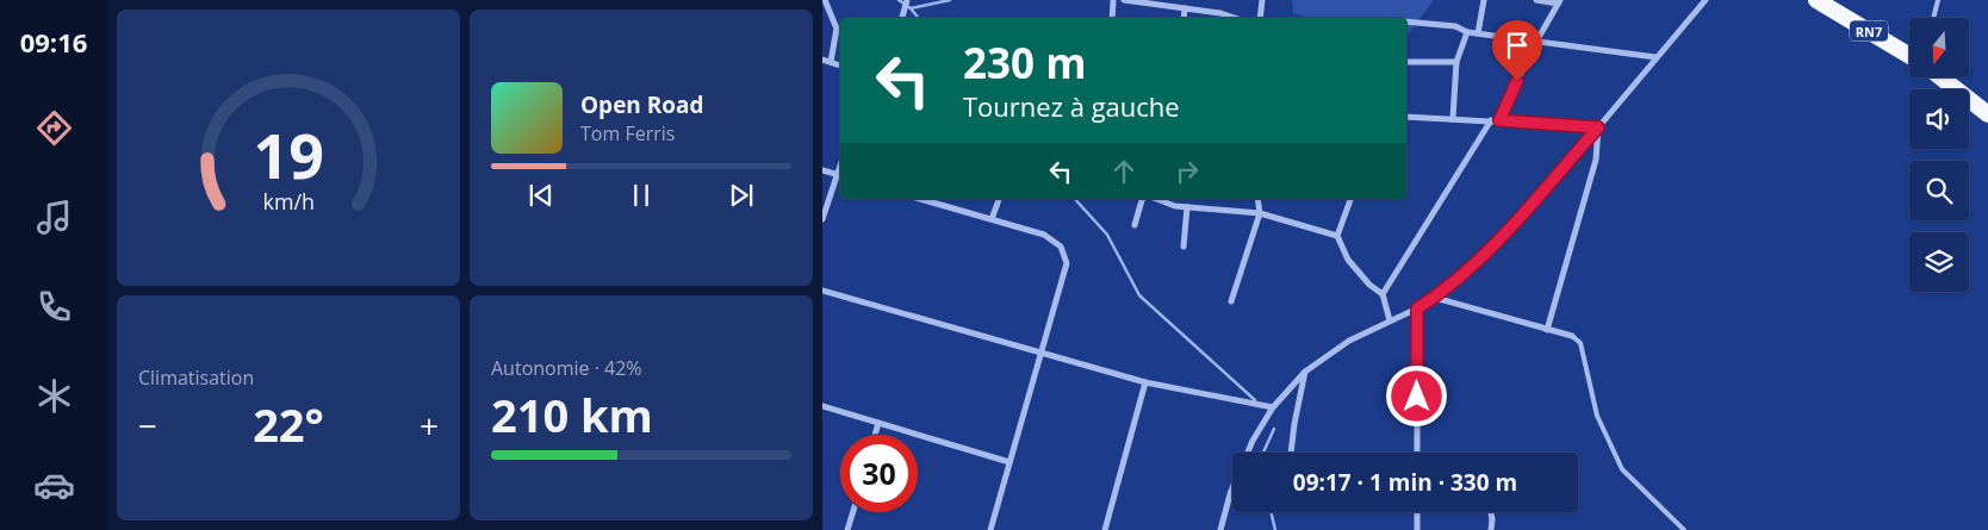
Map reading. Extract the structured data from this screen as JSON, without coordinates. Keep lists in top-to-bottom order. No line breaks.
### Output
{"streets":{"highway":["RN7"]},"north":"bottom","page":{"tabs":"09:16","turn":["230 m","Tournez à gauche"],"song":["Open Road","Tom Ferris"],"tile":["Climatisation",["Autonomie · 42%","210 km"]],"heat":["−","22°","+"],"limit":"30","trip":"09:17 · 1 min · 330 m","gauge":["19","km/h"]}}
